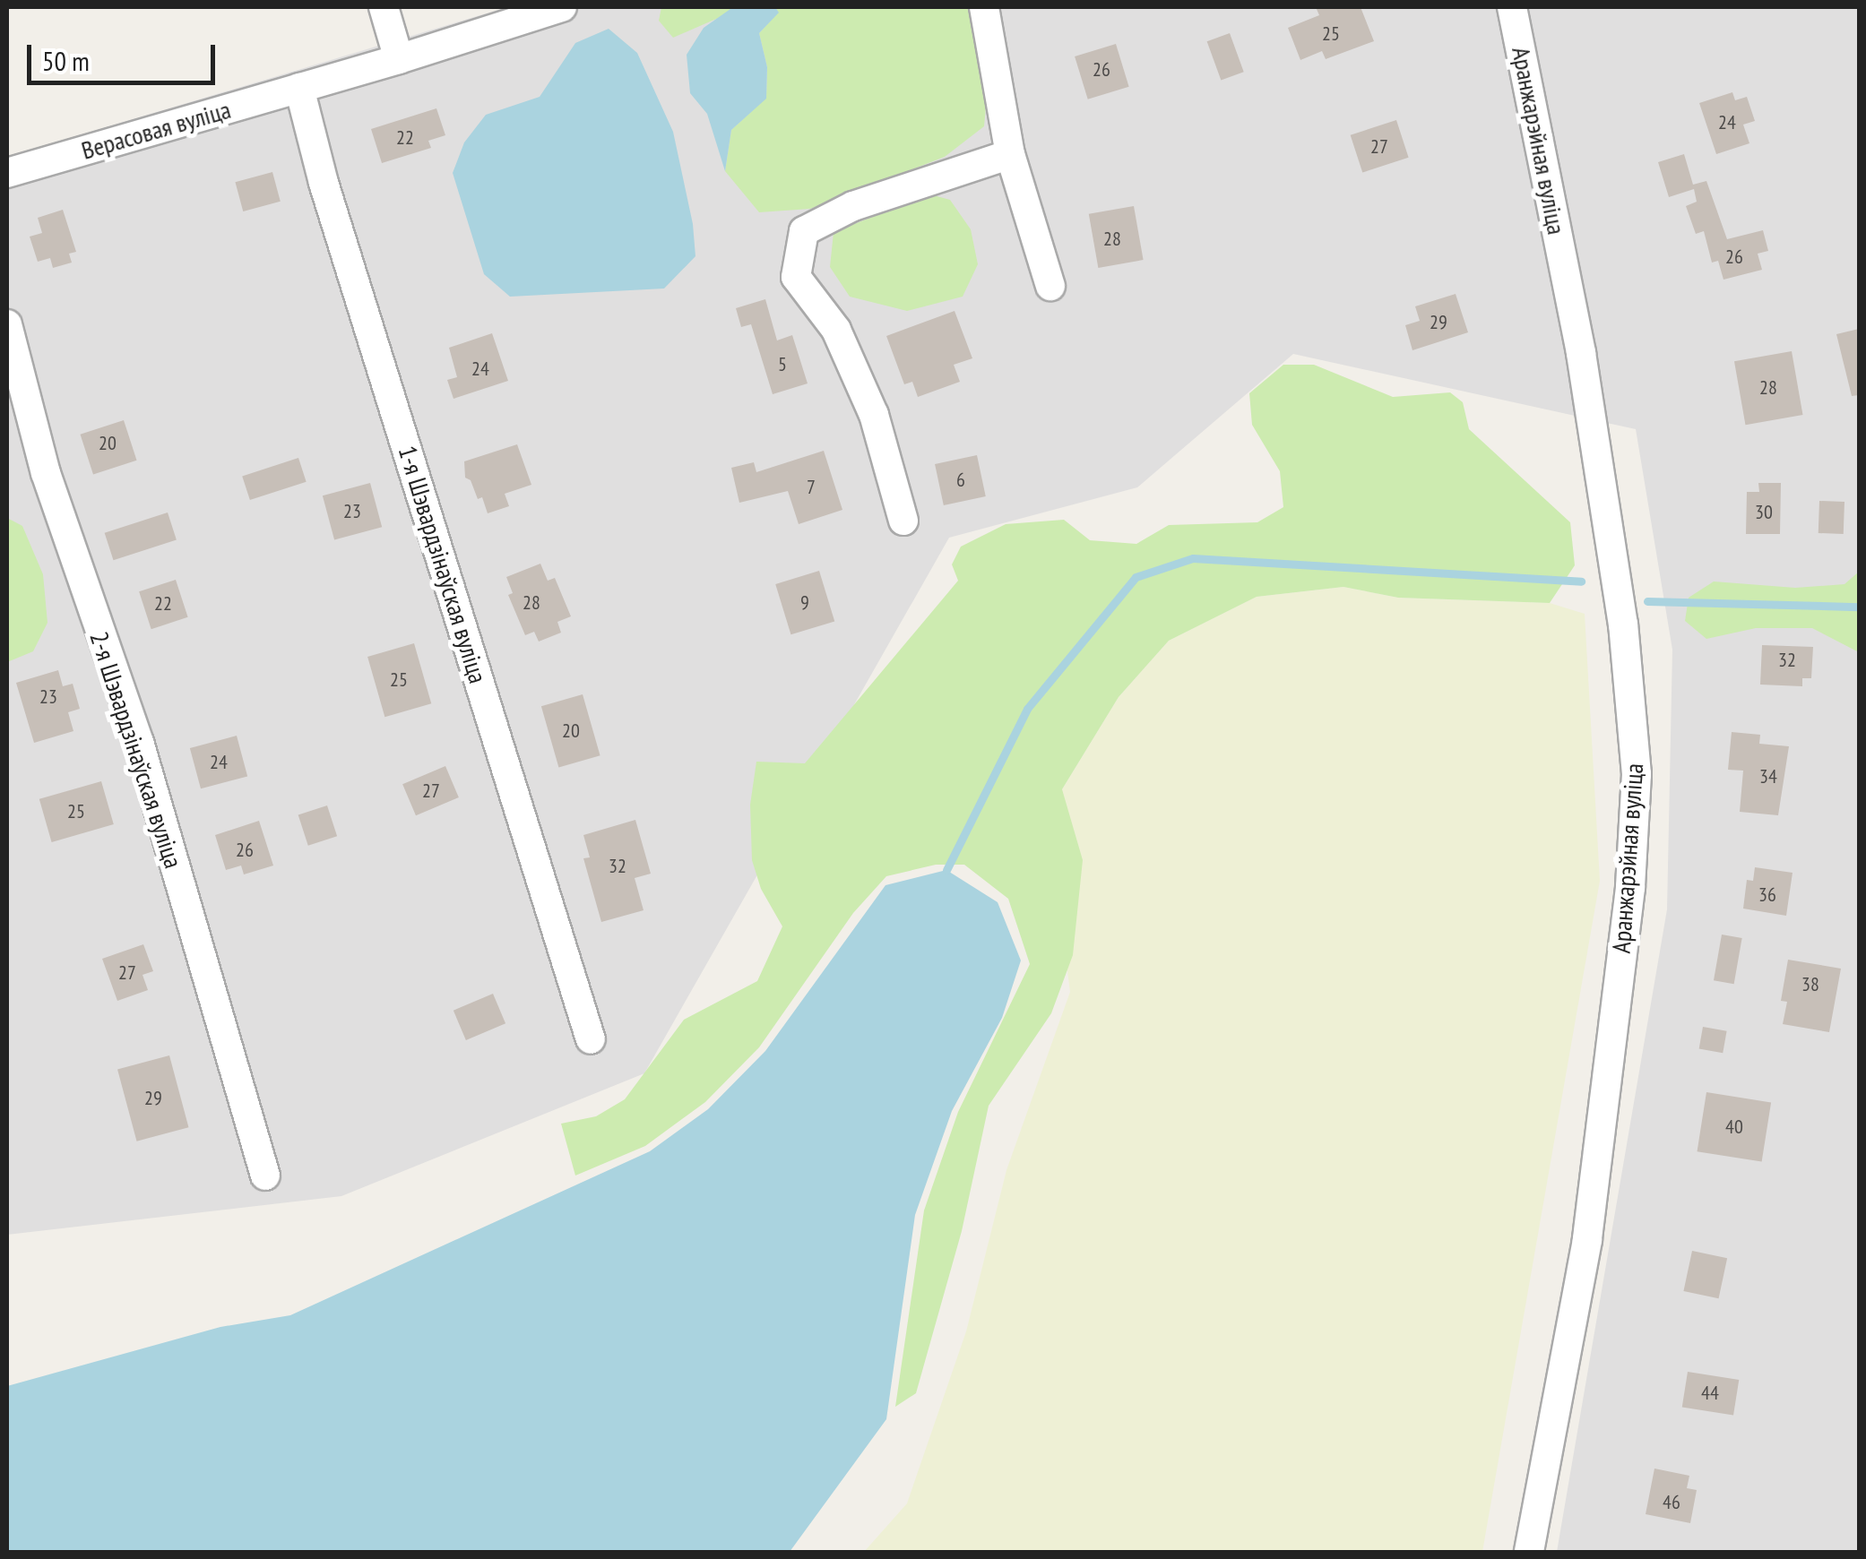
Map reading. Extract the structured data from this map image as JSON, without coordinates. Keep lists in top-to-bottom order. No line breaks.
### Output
{"streets":{"street":["Верасовая вуліца","Аранжарэйная вуліца","1-я Шэвардзінаўская вуліца","2-я Шэвардзінаўская вуліца"]},"crossings":[["Верасовая вуліца","1-я Шэвардзінаўская вуліца"]],"house_numbers":["25","26","24","22","27","28","26","29","5","24","28","20","6","7","23","30","28","9","22","32","25","23","20","24","34","27","25","26","32","36","27","38","29","40","44","46"],"scale_bar":"50 m"}
